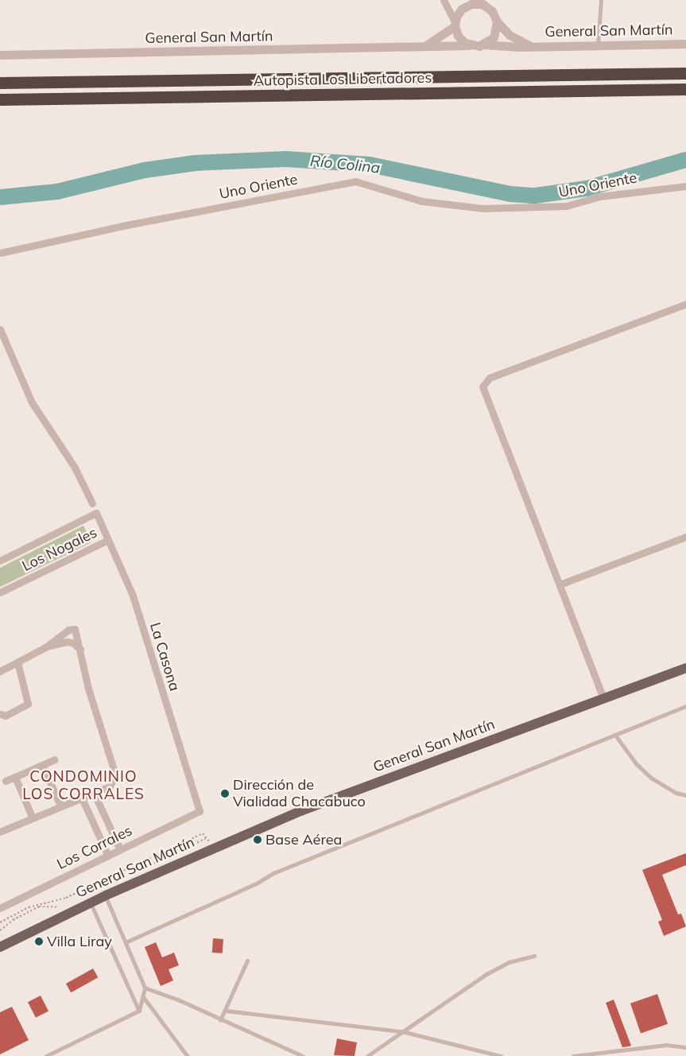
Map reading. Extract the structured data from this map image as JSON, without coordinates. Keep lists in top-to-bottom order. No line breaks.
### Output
{"streets":{"highway":["Autopista Los Libertadores"],"main road":["General San Martín"],"street":["Uno Oriente","Los Nogales","La Casona","Los Corrales"]},"crossings":[["Los Nogales","La Casona"],["La Casona","Los Corrales"]],"districts":["CONDOMINIO LOS CORRALES"],"water":["Río Colina"],"places":["Dirección de Vialidad Chacabuco","Base Aérea","Villa Liray"]}
